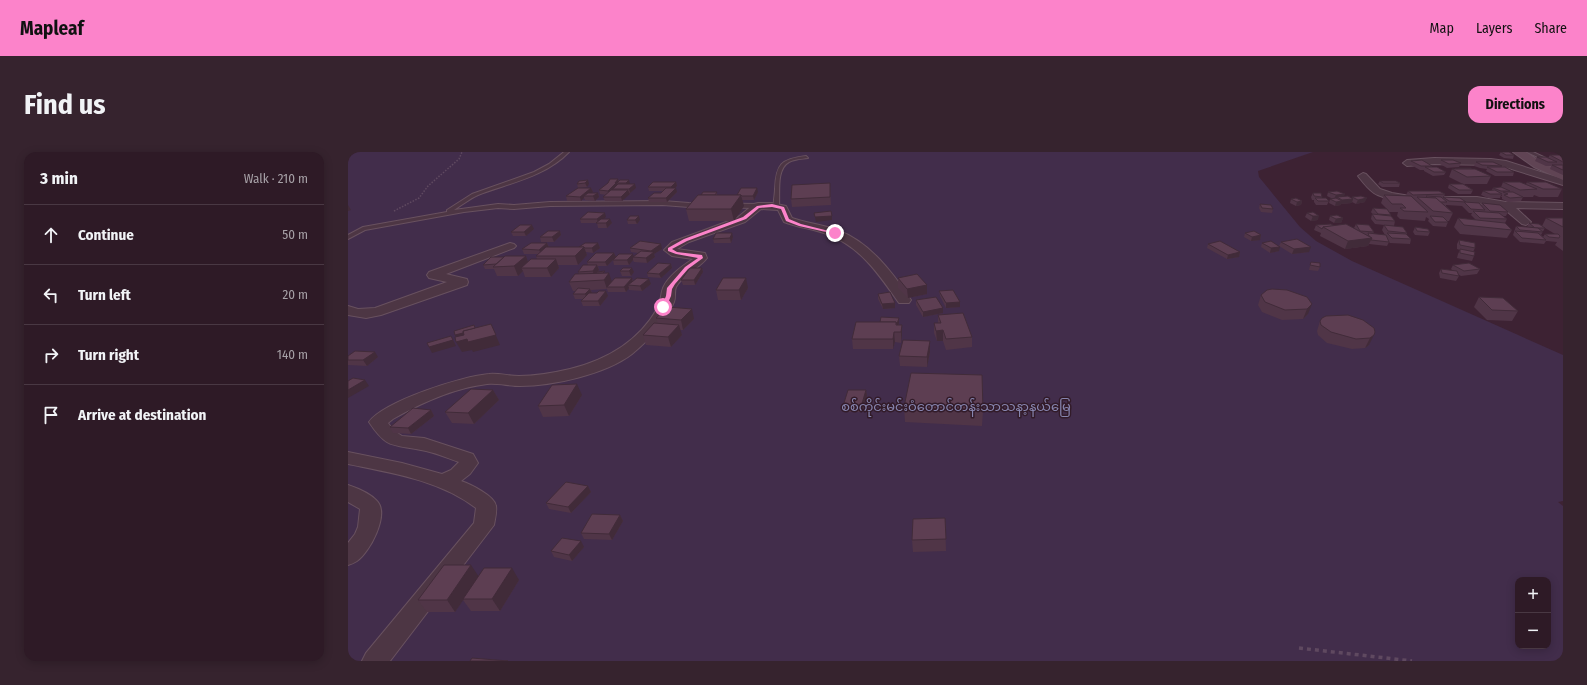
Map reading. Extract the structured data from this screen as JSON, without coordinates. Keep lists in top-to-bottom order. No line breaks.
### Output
{"parks":["စစ်ကိုင်းမင်းဝံတောင်တန်းသာသနာ့နယ်မြေ"],"page":{"header":"Mapleaf","nav":["Map","Layers","Share"],"buttons":"Directions","title":"Find us","heading":["3 min","Walk · 210 m"],"list":[["Continue","50 m"],["Turn left","20 m"],["Turn right","140 m"],"Arrive at destination"],"map_buttons":["+","−"]}}
